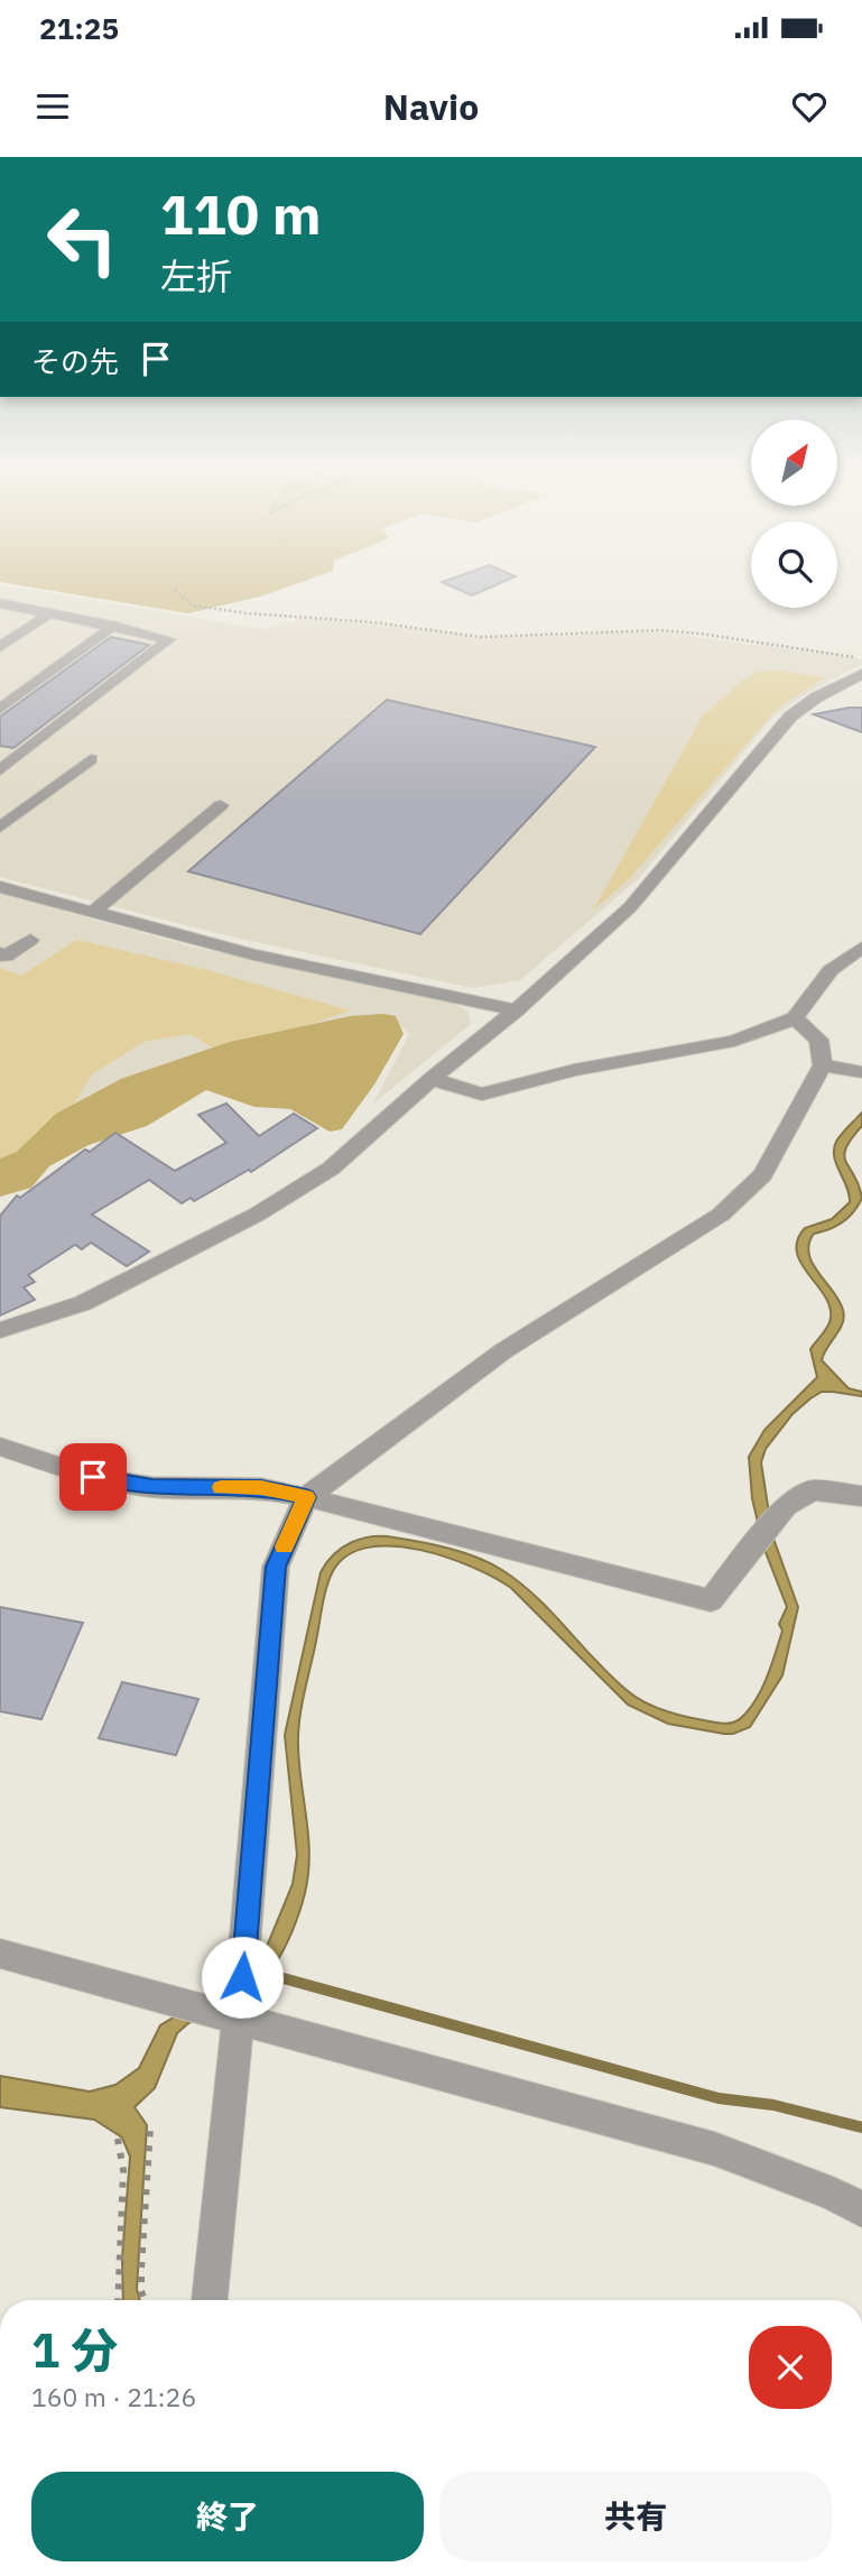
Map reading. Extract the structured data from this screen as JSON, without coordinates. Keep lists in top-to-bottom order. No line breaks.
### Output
{"north":"top right","page":{"status":"21:25","header":"Navio","turn":["110 m","左折"],"then":"その先","heading":["1 分","160 m · 21:26"],"buttons":["終了","共有"]}}
